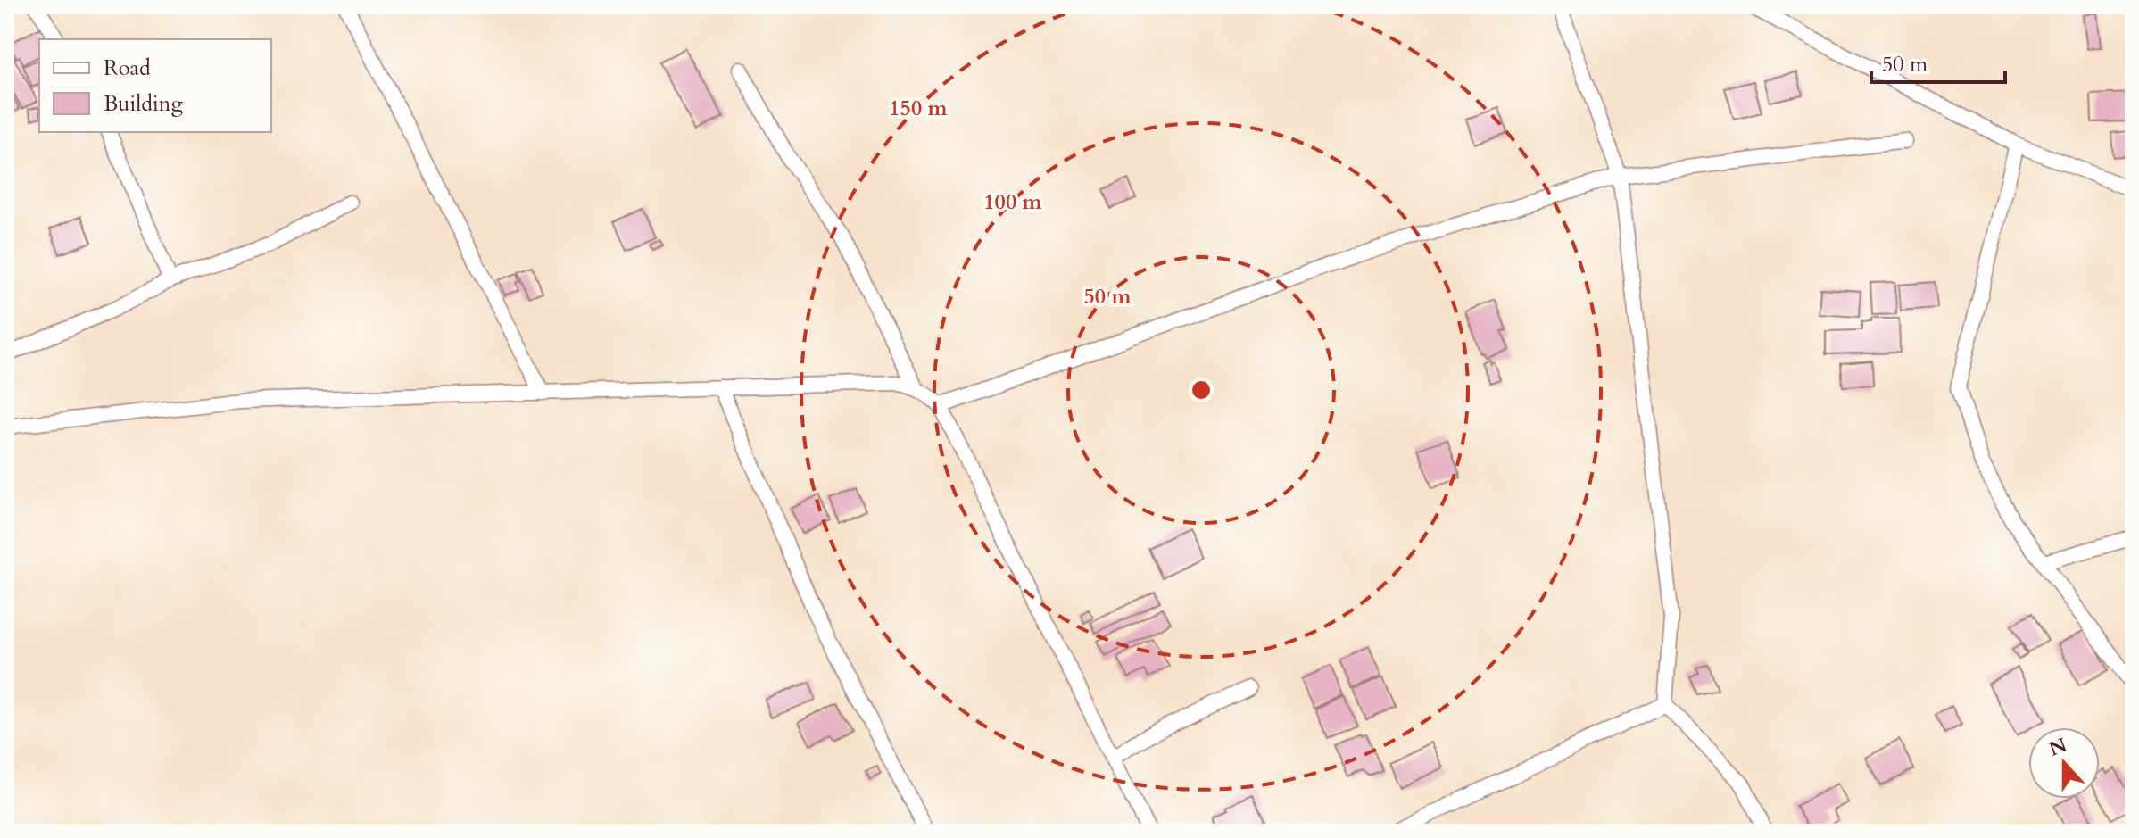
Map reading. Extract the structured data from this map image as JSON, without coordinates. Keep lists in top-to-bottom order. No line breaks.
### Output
{"legend":["Road","Building"],"scale_bar":"50 m","north":"top","rings":["150 m","100 m","50 m"]}
